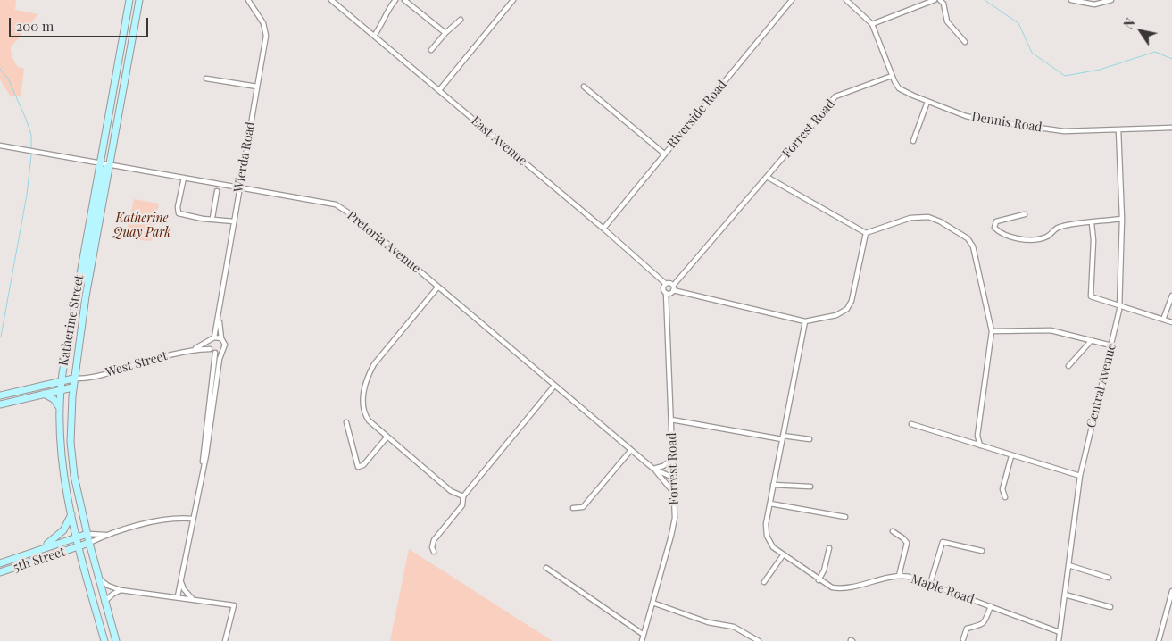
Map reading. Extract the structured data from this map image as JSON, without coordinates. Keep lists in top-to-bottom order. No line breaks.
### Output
{"streets":{"main road":["Katherine Street","West Street","5th Street"],"street":["Riverside Road","Dennis Road","Forrest Road","East Avenue","Wierda Road","Pretoria Avenue","Central Avenue","Maple Road"]},"crossings":[["Riverside Road","East Avenue"],["Dennis Road","Forrest Road"],["Dennis Road","Central Avenue"],["Forrest Road","East Avenue"],["Forrest Road","Pretoria Avenue"],["Wierda Road","Pretoria Avenue"],["Wierda Road","West Street"],["Pretoria Avenue","Katherine Street"],["Katherine Street","West Street"],["Katherine Street","5th Street"],["Central Avenue","Maple Road"]],"parks":["Katherine Quay Park"],"scale_bar":"200 m","north":"top left"}
